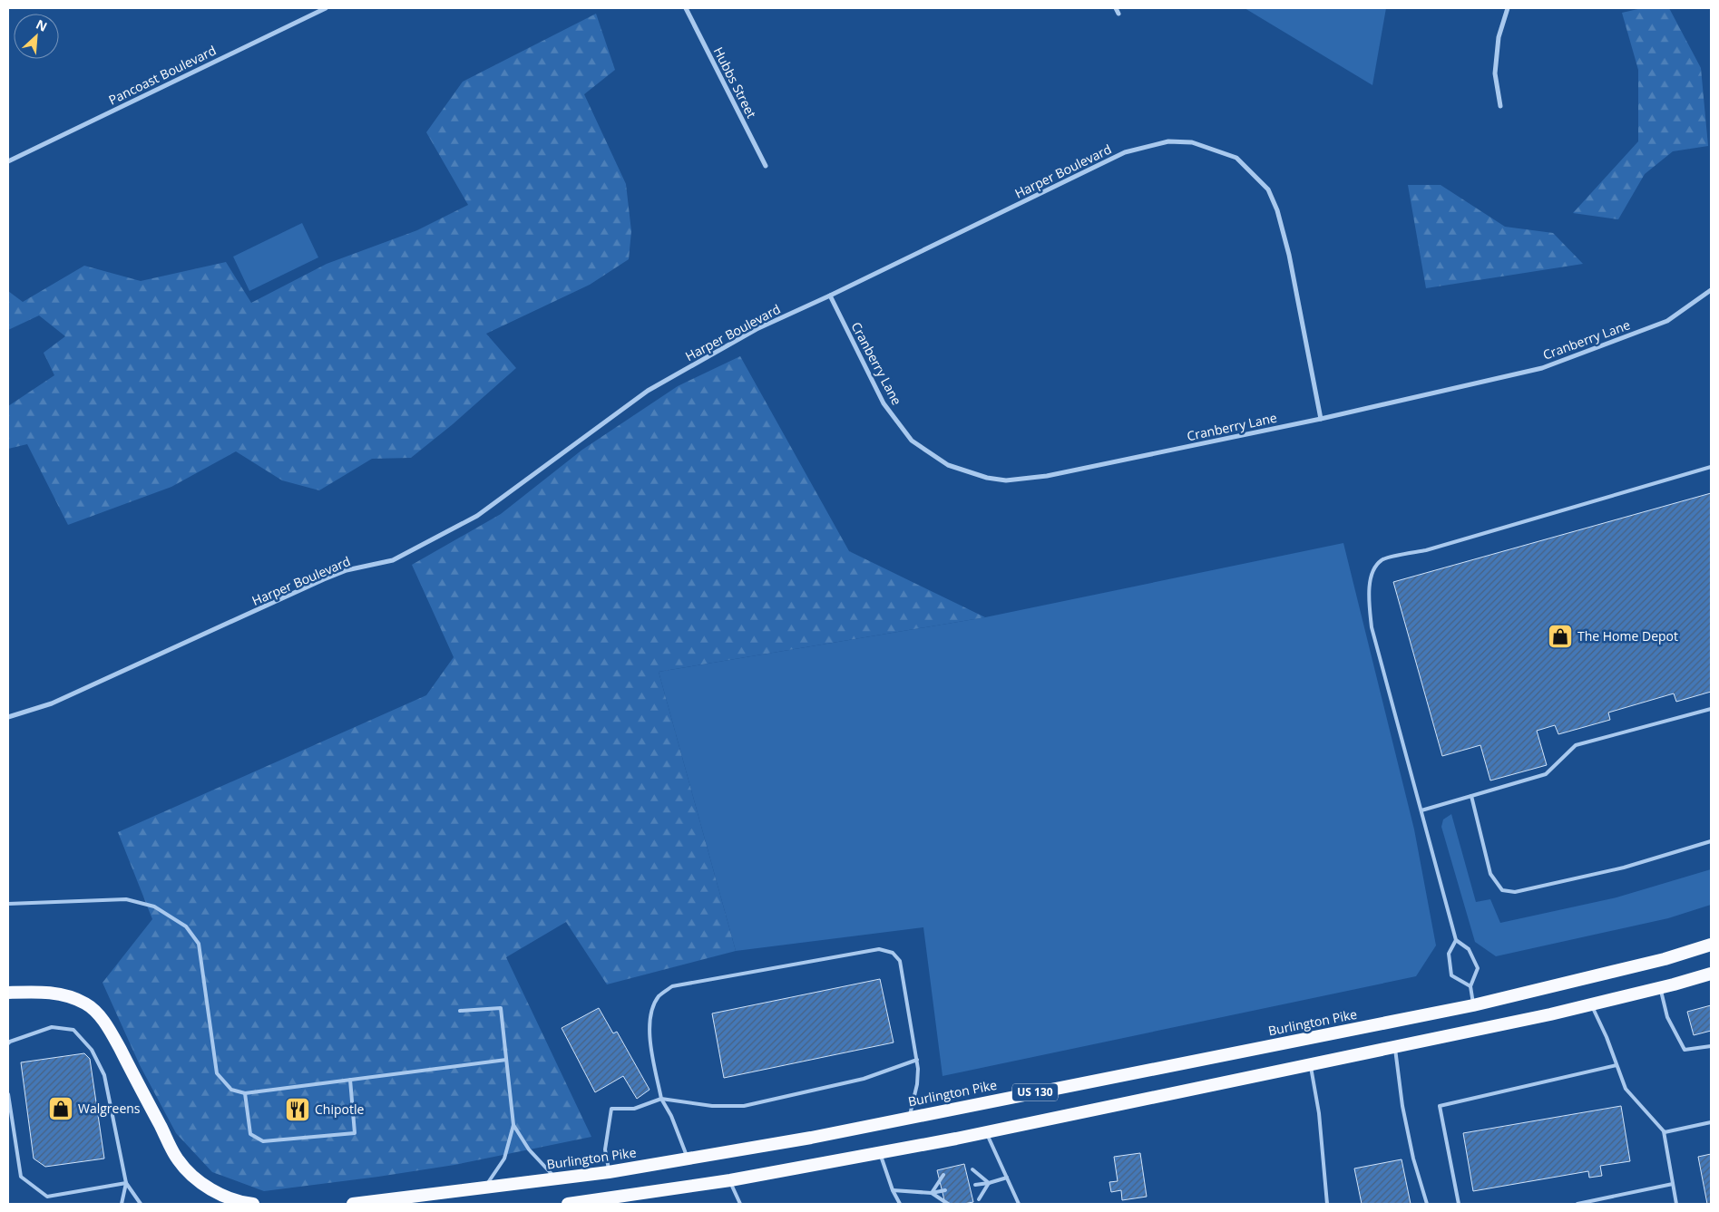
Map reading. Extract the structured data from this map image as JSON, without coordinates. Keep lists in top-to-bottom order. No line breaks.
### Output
{"streets":{"highway":["Burlington Pike","US 130"],"street":["Pancoast Boulevard","Hubbs Street","Harper Boulevard","Cranberry Lane"]},"crossings":[["Harper Boulevard","Cranberry Lane"]],"places":{"shop":["The Home Depot","Walgreens"],"restaurant":["Chipotle"]},"north":"top right"}
